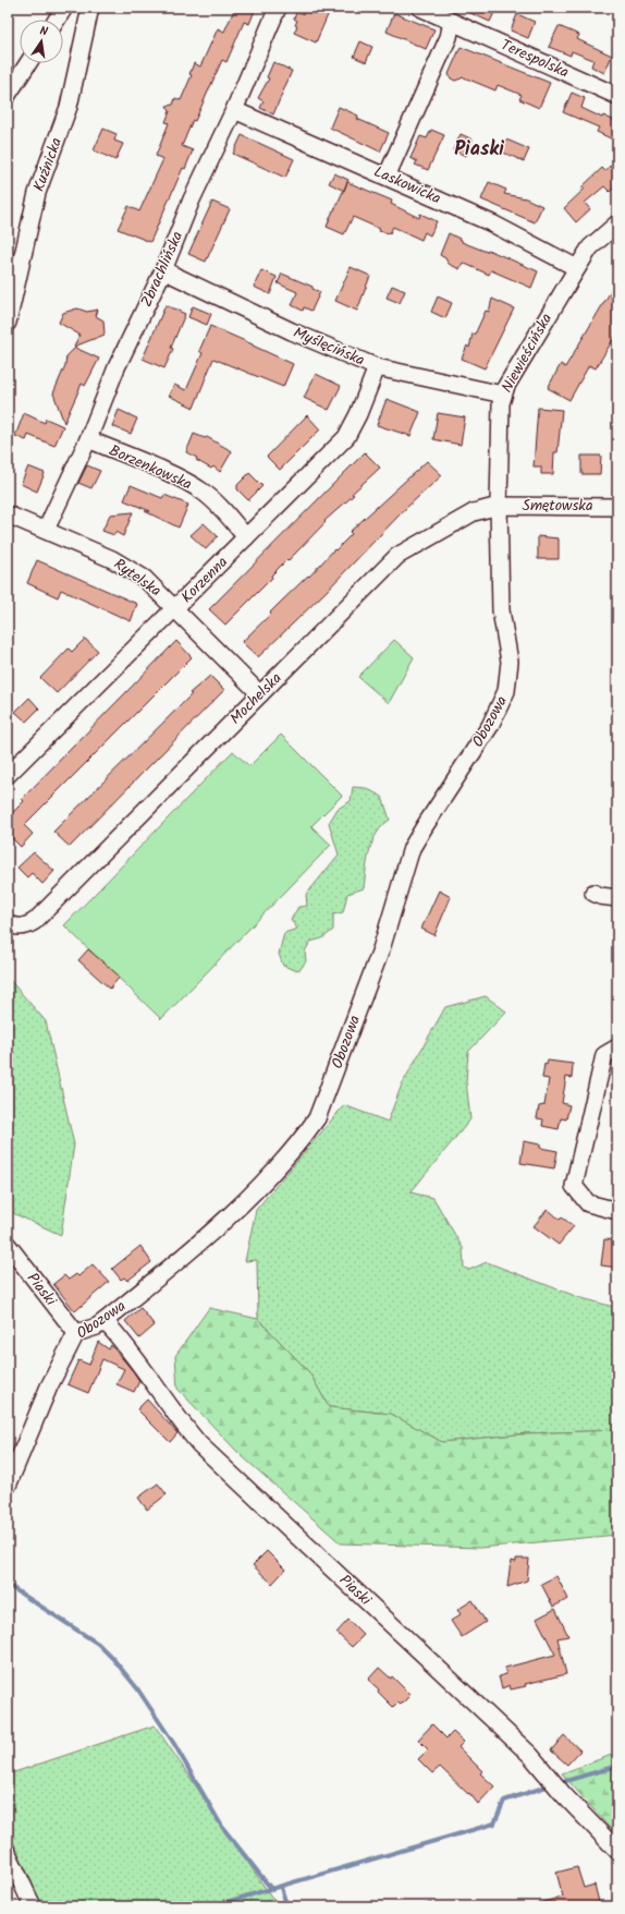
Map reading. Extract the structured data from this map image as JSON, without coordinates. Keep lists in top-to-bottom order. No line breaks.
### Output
{"streets":{"street":["Terespolska","Kuźnicka","Laskowicka","Zbrachlińska","Myślęcińska","Niewieścińska","Borzenkowska","Smętowska","Rytelska","Korzenna","Mochelska","Obozowa","Piaski"]},"crossings":[["Laskowicka","Zbrachlińska"],["Laskowicka","Niewieścińska"],["Zbrachlińska","Myślęcińska"],["Zbrachlińska","Borzenkowska"],["Zbrachlińska","Rytelska"],["Myślęcińska","Niewieścińska"],["Myślęcińska","Korzenna"],["Niewieścińska","Smętowska"],["Niewieścińska","Mochelska"],["Niewieścińska","Obozowa"],["Borzenkowska","Korzenna"],["Smętowska","Mochelska"],["Smętowska","Obozowa"],["Rytelska","Korzenna"],["Rytelska","Mochelska"],["Mochelska","Obozowa"],["Obozowa","Piaski"]],"districts":["Piaski"],"north":"top"}
